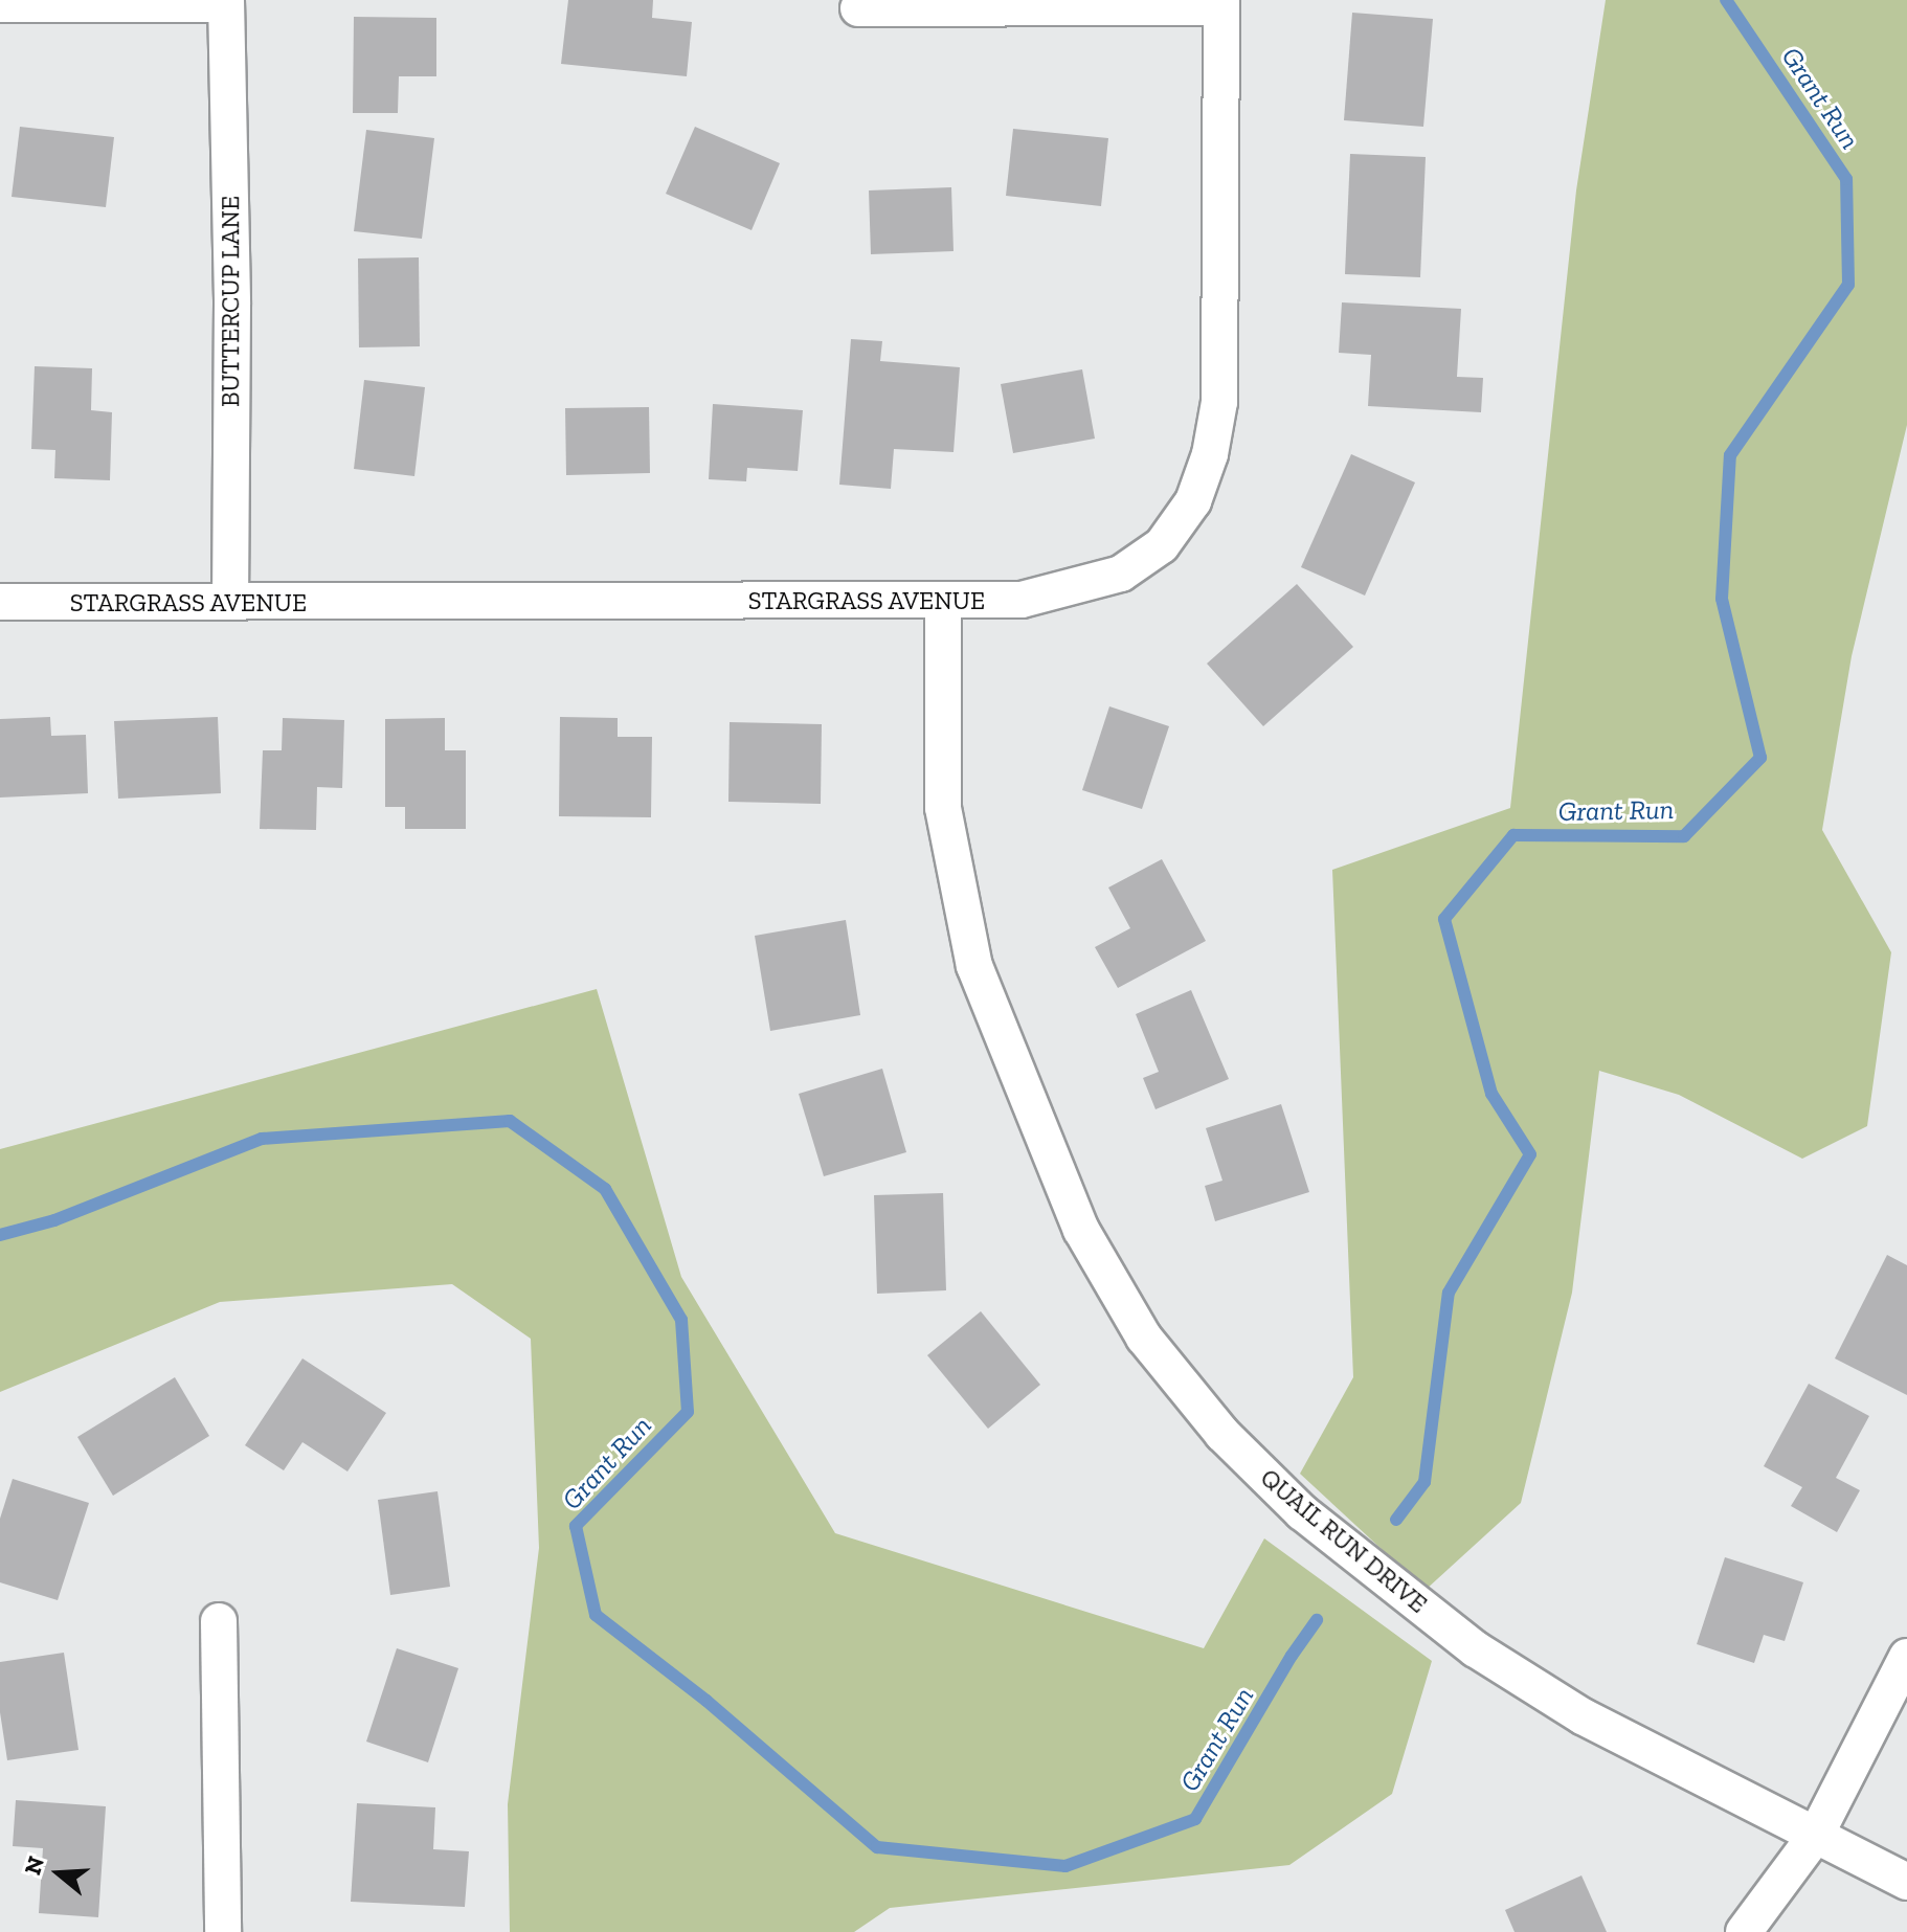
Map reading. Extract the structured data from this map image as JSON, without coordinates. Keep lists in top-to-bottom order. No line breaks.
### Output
{"streets":{"street":["BUTTERCUP LANE","STARGRASS AVENUE","QUAIL RUN DRIVE"]},"crossings":[["BUTTERCUP LANE","STARGRASS AVENUE"],["STARGRASS AVENUE","QUAIL RUN DRIVE"]],"water":["Grant Run"],"north":"left"}
